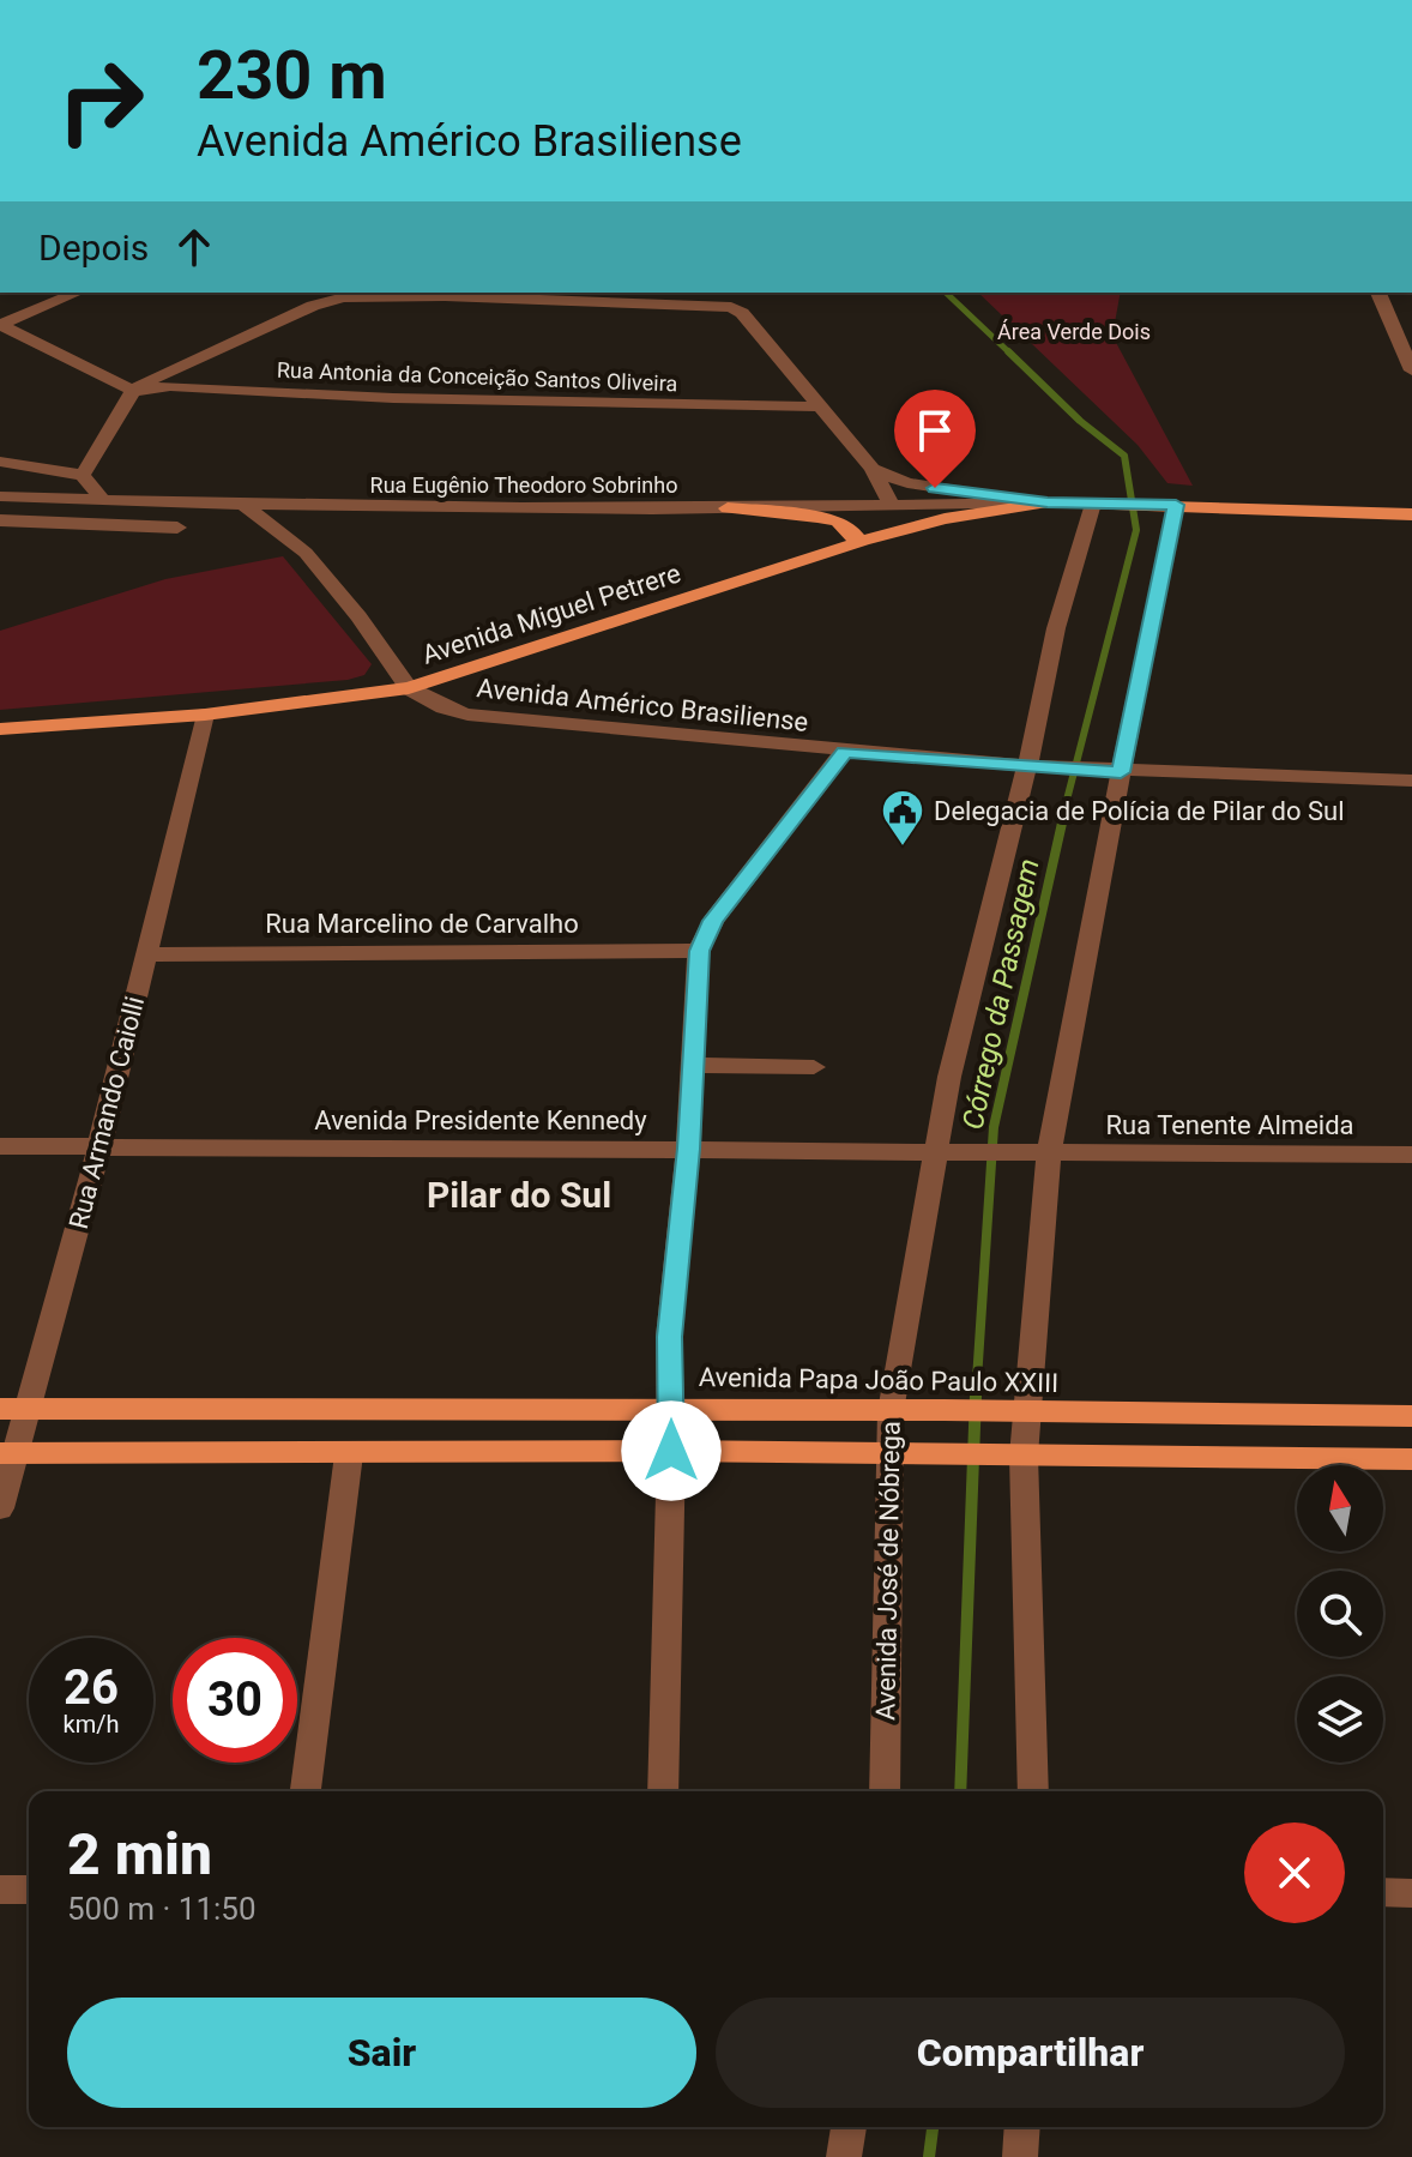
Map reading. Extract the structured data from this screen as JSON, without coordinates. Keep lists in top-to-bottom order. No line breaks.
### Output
{"streets":{"main road":["Avenida Miguel Petrere","Avenida Papa João Paulo XXIII"],"street":["Rua Antonia da Conceição Santos Oliveira","Rua Eugênio Theodoro Sobrinho","Avenida Américo Brasiliense","Rua Marcelino de Carvalho","Rua Armando Caiolli","Avenida Presidente Kennedy","Rua Tenente Almeida","Avenida José de Nóbrega"]},"crossings":[["Rua Eugênio Theodoro Sobrinho","Avenida Miguel Petrere"],["Avenida Miguel Petrere","Avenida Américo Brasiliense"],["Avenida Miguel Petrere","Rua Armando Caiolli"],["Avenida Miguel Petrere","Avenida José de Nóbrega"],["Avenida Américo Brasiliense","Avenida José de Nóbrega"],["Rua Marcelino de Carvalho","Rua Armando Caiolli"],["Rua Armando Caiolli","Avenida Presidente Kennedy"],["Rua Armando Caiolli","Avenida Papa João Paulo XXIII"],["Avenida Presidente Kennedy","Rua Tenente Almeida"],["Avenida Presidente Kennedy","Avenida José de Nóbrega"],["Rua Tenente Almeida","Avenida José de Nóbrega"],["Avenida Papa João Paulo XXIII","Avenida José de Nóbrega"]],"districts":["Pilar do Sul"],"water":["Córrego da Passagem"],"parks":["Área Verde Dois"],"places":{"public building":["Delegacia de Polícia de Pilar do Sul"]},"north":"top","page":{"turn":["230 m","Avenida Américo Brasiliense"],"then":"Depois","speed":"26 km/h","limit":"30","heading":["2 min","500 m · 11:50"],"buttons":["Sair","Compartilhar"]}}
